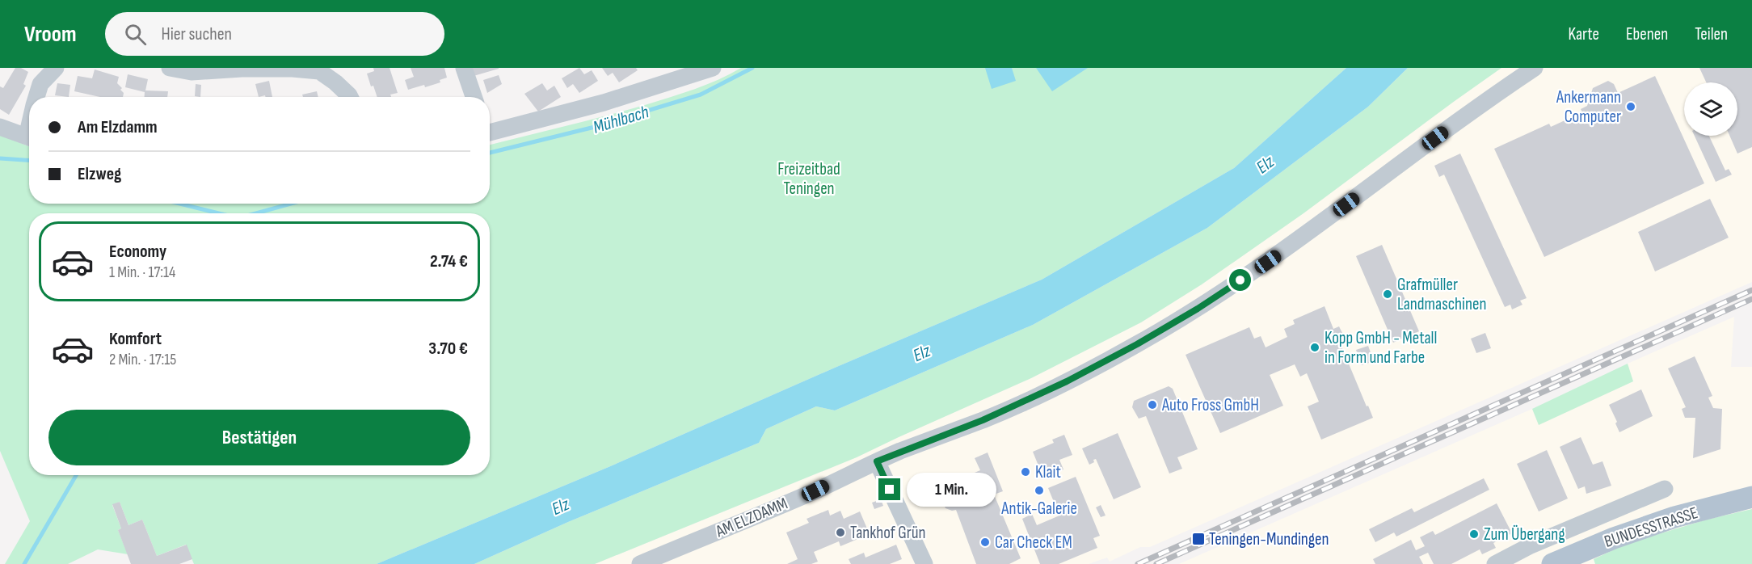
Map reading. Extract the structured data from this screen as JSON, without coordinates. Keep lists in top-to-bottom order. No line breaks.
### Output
{"streets":{"main road":["BUNDESSTRASSE"],"street":["AM ELZDAMM"]},"water":["Mühlbach","Elz"],"parks":["Freizeitbad Teningen"],"places":{"other":["Ankermann Computer","Grafmüller Landmaschinen","Kopp GmbH - Metall in Form und Farbe","Auto Fross GmbH","Klait","Antik-Galerie","Tankhof Grün","Zum Übergang","Car Check EM"],"transit":["Teningen-Mundingen"]},"page":{"header":"Vroom","search":"Hier suchen","nav":["Karte","Ebenen","Teilen"],"banner":["Am Elzdamm","Elzweg"],"list":[{"name":"Economy","note":"1 Min. · 17:14","value":"2.74 €"},{"name":"Komfort","note":"2 Min. · 17:15","value":"3.70 €"}],"buttons":"Bestätigen","bubble":"1 Min."}}
